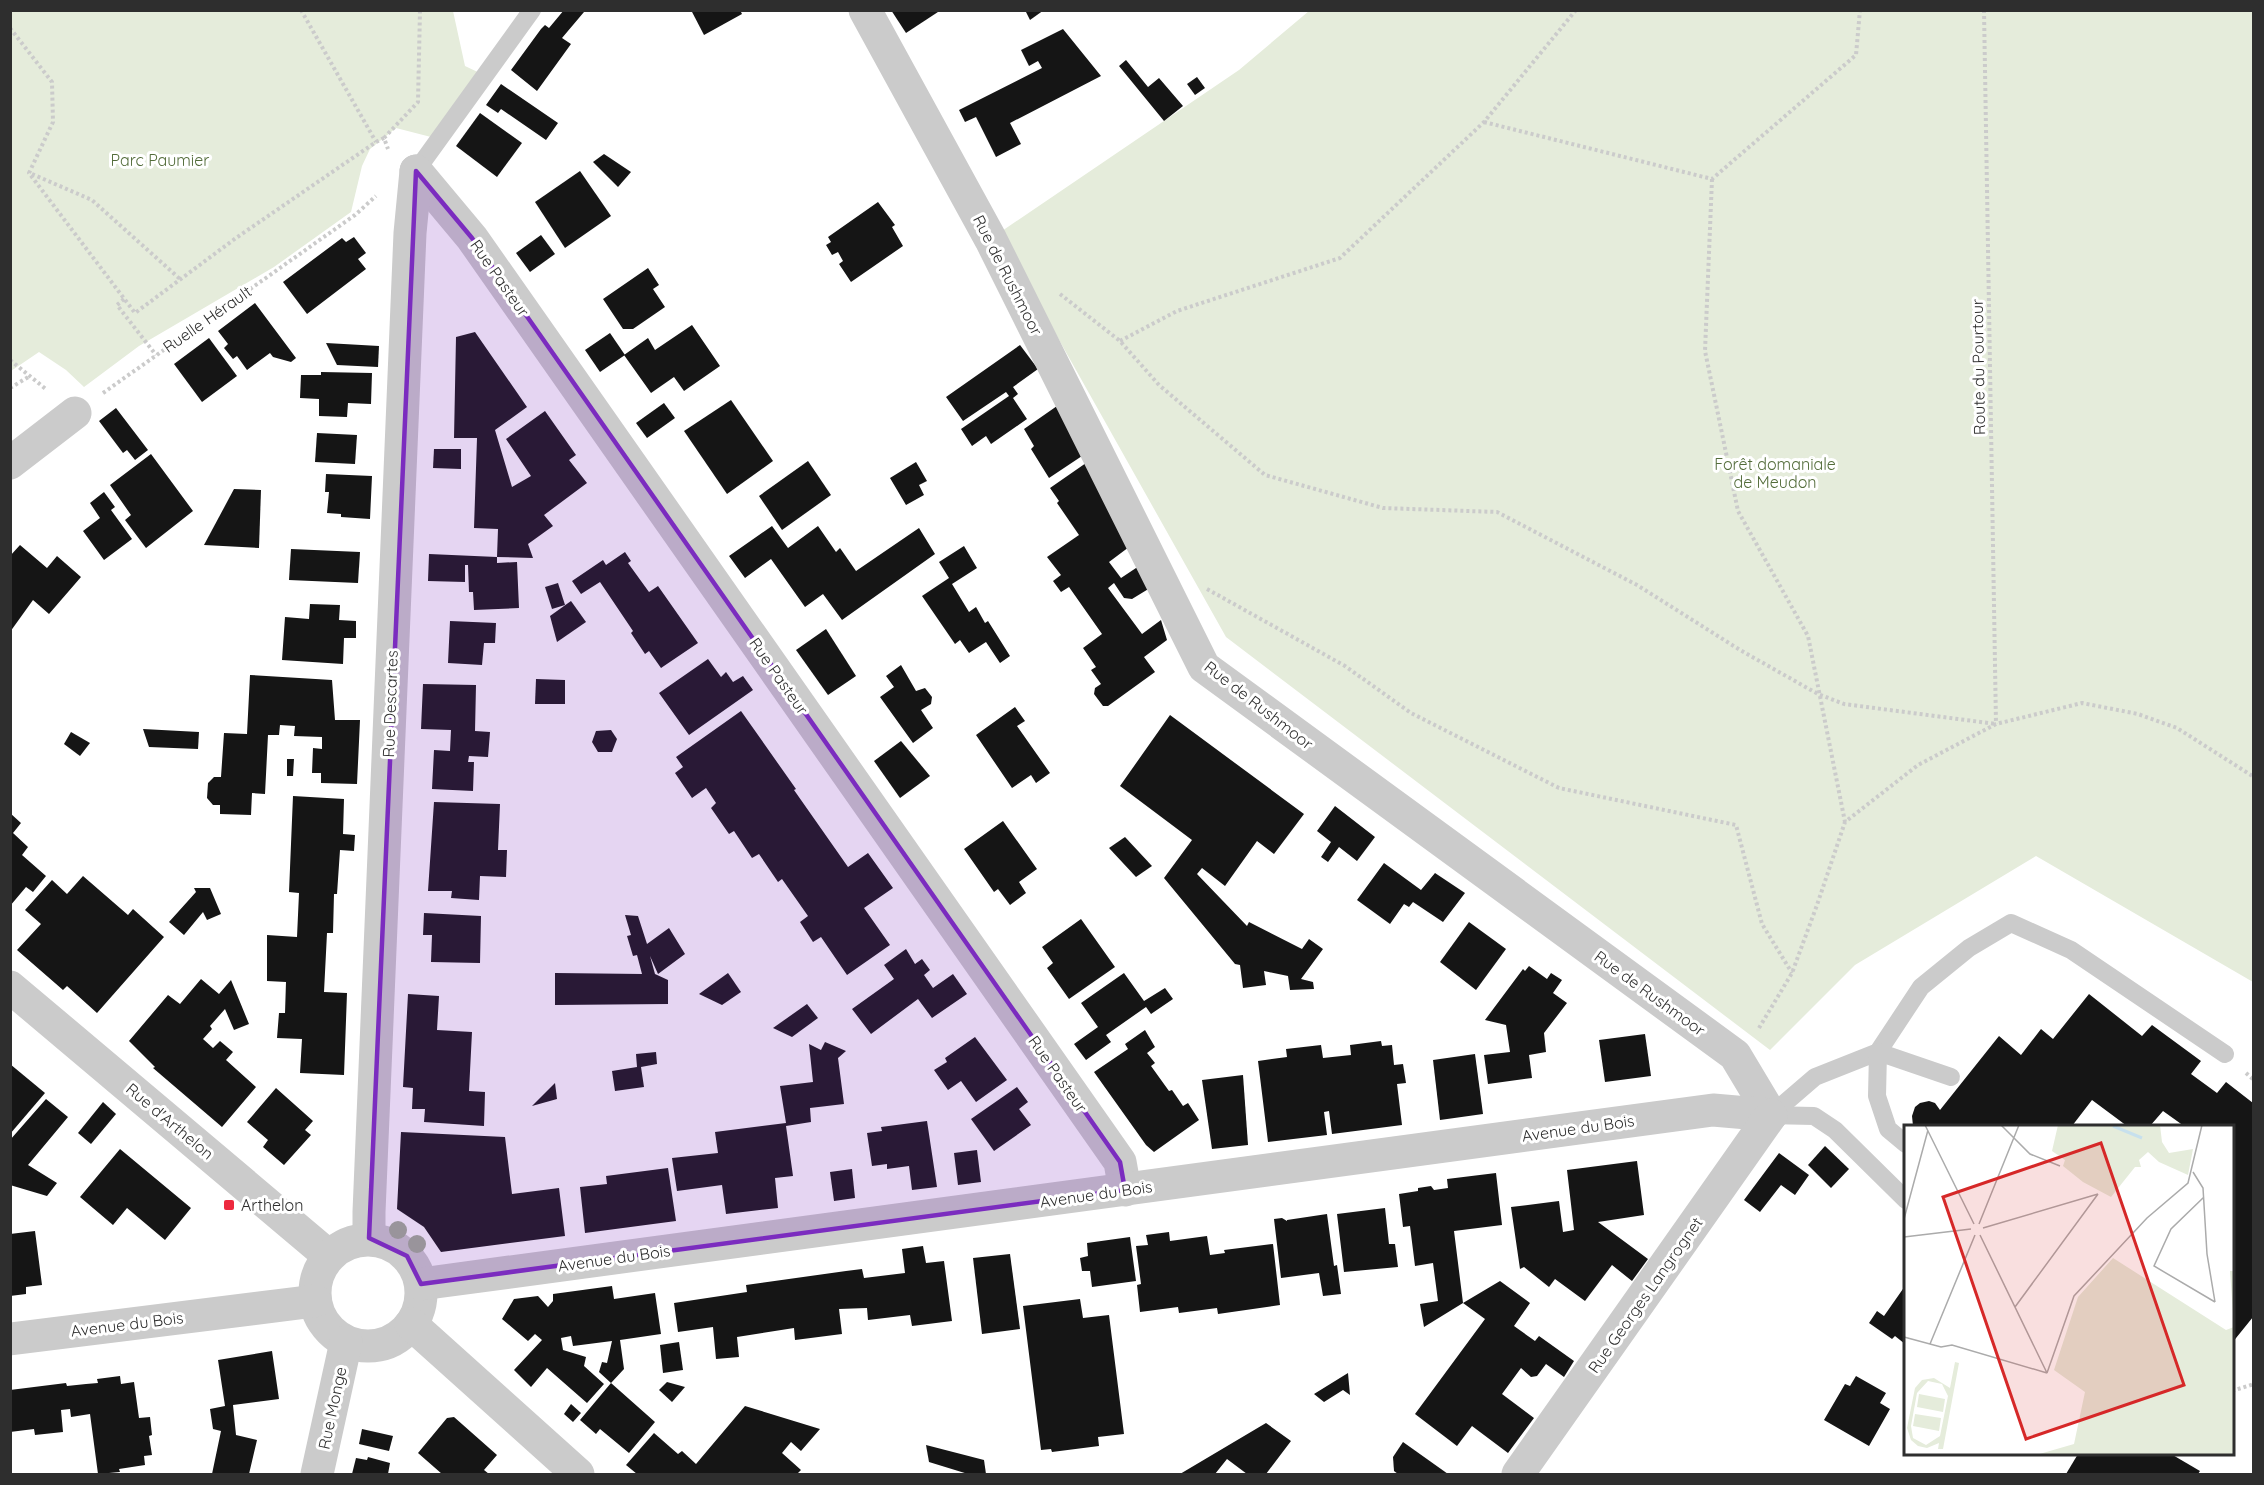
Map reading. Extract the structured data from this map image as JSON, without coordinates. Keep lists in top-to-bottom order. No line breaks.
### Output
{"streets":{"street":["Rue de Rushmoor","Rue Pasteur","Rue Descartes","Rue d'Arthelon","Avenue du Bois","Rue Georges Langrognet","Rue Monge"],"path":["Ruelle Hérault","Route du Pourtour"]},"crossings":[["Rue de Rushmoor","Avenue du Bois"],["Rue de Rushmoor","Rue Georges Langrognet"],["Rue Pasteur","Rue Descartes"],["Rue Pasteur","Avenue du Bois"],["Rue Descartes","Rue d'Arthelon"],["Rue Descartes","Avenue du Bois"],["Rue Descartes","Rue Monge"],["Rue d'Arthelon","Avenue du Bois"],["Rue d'Arthelon","Rue Monge"],["Avenue du Bois","Rue Georges Langrognet"],["Avenue du Bois","Rue Monge"]],"parks":["Parc Paumier","Forêt domaniale de Meudon"],"places":{"transit":["Arthelon"]}}
